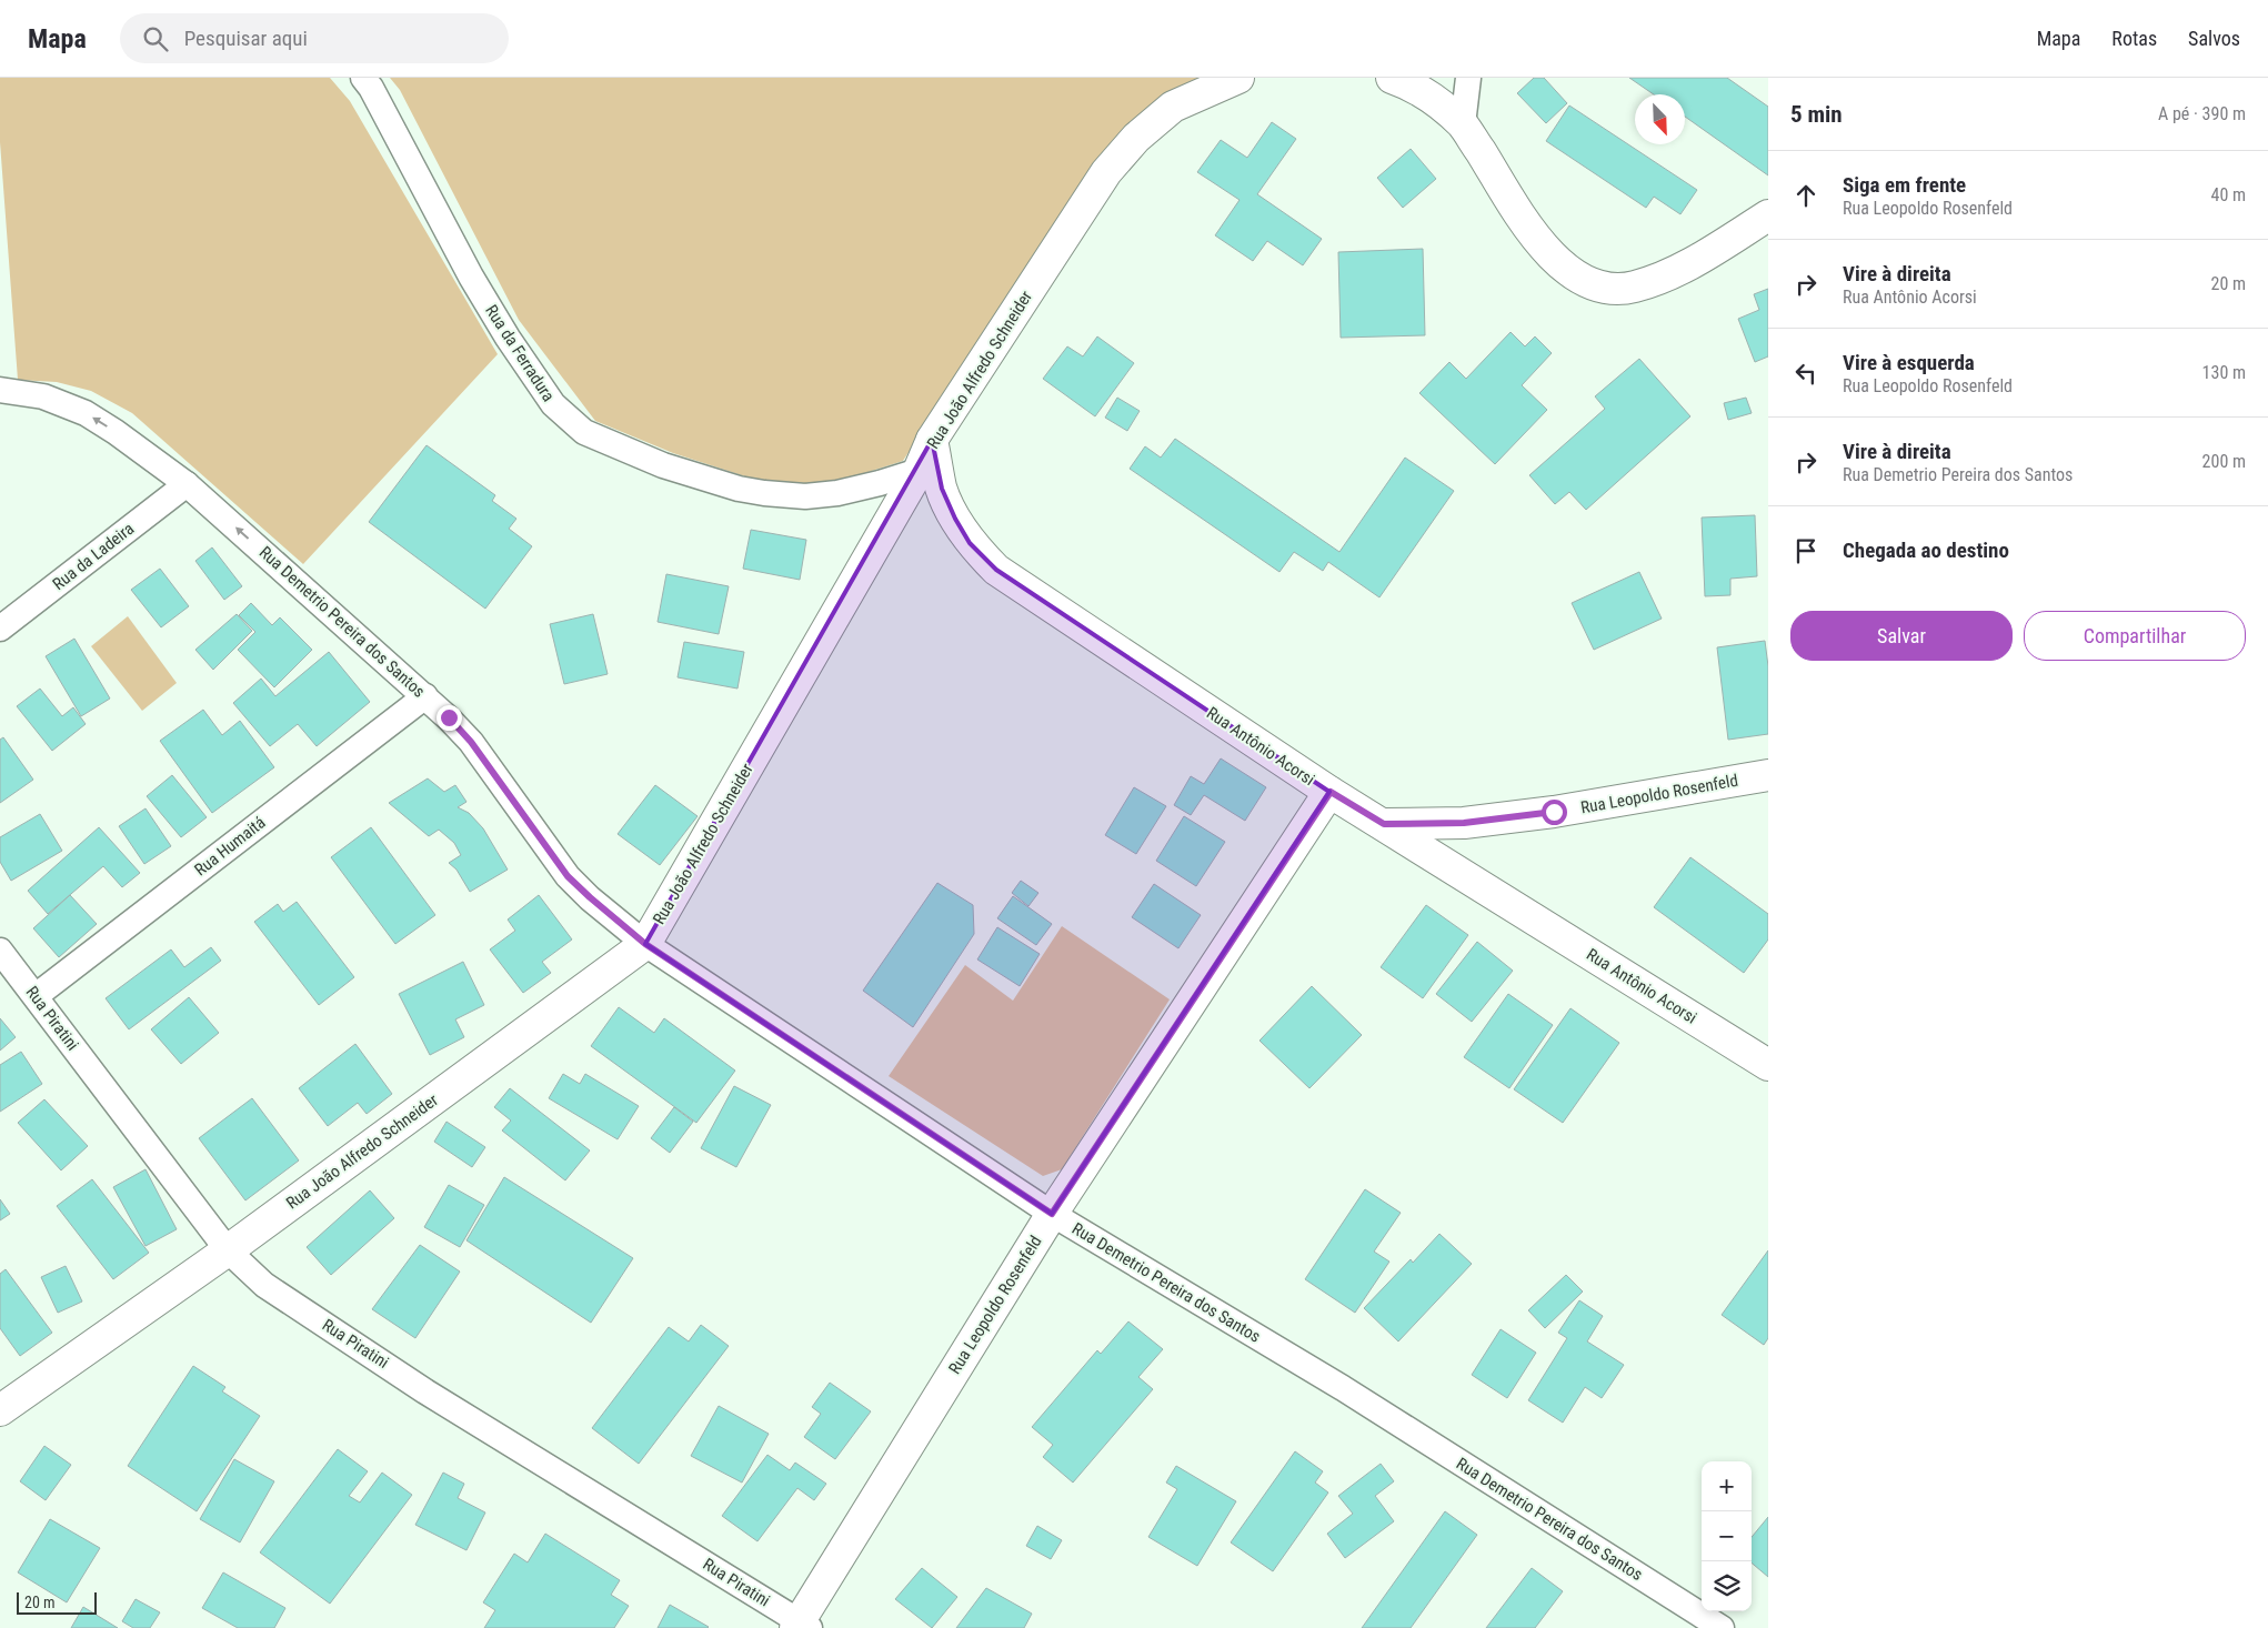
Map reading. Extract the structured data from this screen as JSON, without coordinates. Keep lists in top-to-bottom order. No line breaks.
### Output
{"streets":{"street":["Rua da Ferradura","Rua João Alfredo Schneider","Rua da Ladeira","Rua Demetrio Pereira dos Santos","Rua Antônio Acorsi","Rua Leopoldo Rosenfeld","Rua Humaitá","Rua Piratini"]},"crossings":[["Rua da Ferradura","Rua João Alfredo Schneider"],["Rua João Alfredo Schneider","Rua Demetrio Pereira dos Santos"],["Rua João Alfredo Schneider","Rua Antônio Acorsi"],["Rua João Alfredo Schneider","Rua Piratini"],["Rua da Ladeira","Rua Demetrio Pereira dos Santos"],["Rua Demetrio Pereira dos Santos","Rua Leopoldo Rosenfeld"],["Rua Demetrio Pereira dos Santos","Rua Humaitá"],["Rua Antônio Acorsi","Rua Leopoldo Rosenfeld"],["Rua Leopoldo Rosenfeld","Rua Piratini"],["Rua Humaitá","Rua Piratini"]],"scale_bar":"20 m","north":"bottom right","page":{"header":"Mapa","search":"Pesquisar aqui","nav":["Mapa","Rotas","Salvos"],"heading":["5 min","A pé · 390 m"],"list":[["Siga em frente","Rua Leopoldo Rosenfeld","40 m"],["Vire à direita","Rua Antônio Acorsi","20 m"],["Vire à esquerda","Rua Leopoldo Rosenfeld","130 m"],["Vire à direita","Rua Demetrio Pereira dos Santos","200 m"],"Chegada ao destino"],"buttons":["Salvar","Compartilhar"],"map_buttons":["+","−"],"scale":"20 m"}}
